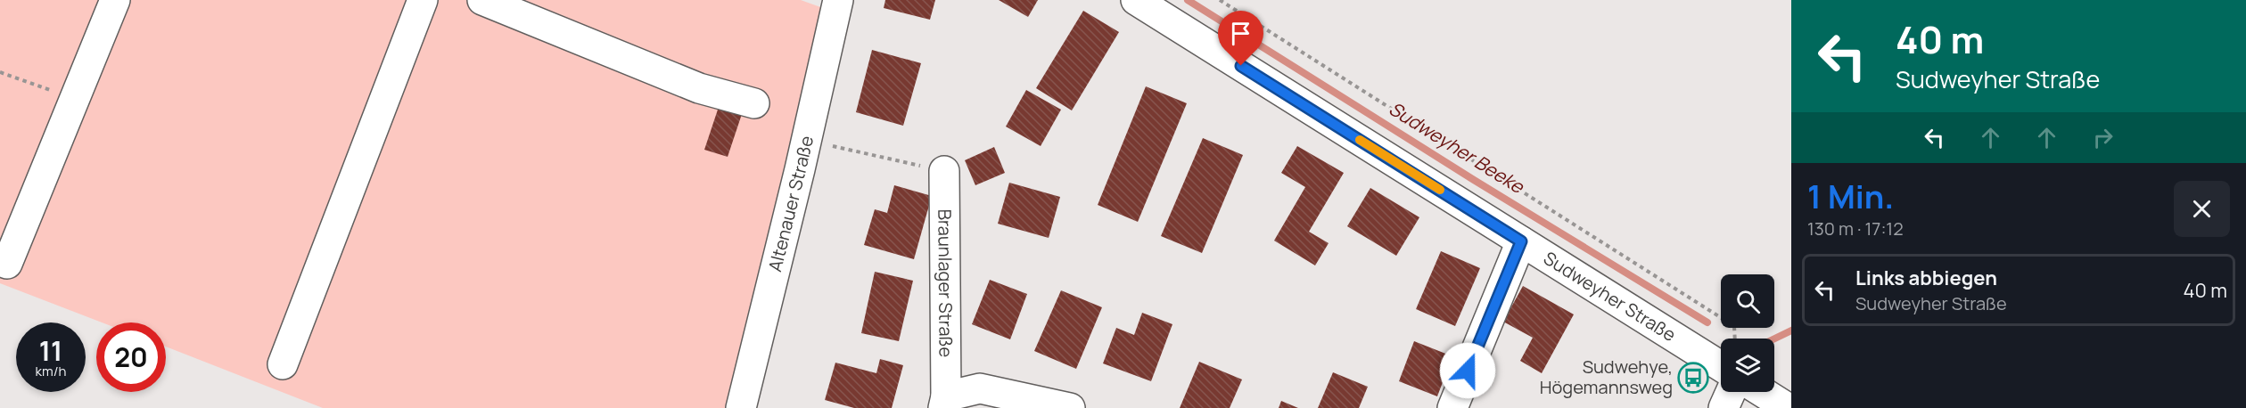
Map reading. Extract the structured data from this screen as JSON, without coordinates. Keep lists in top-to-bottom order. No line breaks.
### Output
{"streets":{"street":["Altenauer Straße","Braunlager Straße","Sudweyher Straße"]},"water":["Sudweyher Beeke"],"places":{"bus stop":["Sudwehye, Högemannsweg"]},"page":{"turn":["40 m","Sudweyher Straße"],"heading":["1 Min.","130 m · 17:12"],"list":[{"name":"Links abbiegen","note":"Sudweyher Straße","value":"40 m"}],"speed":"11 km/h","limit":"20"}}
